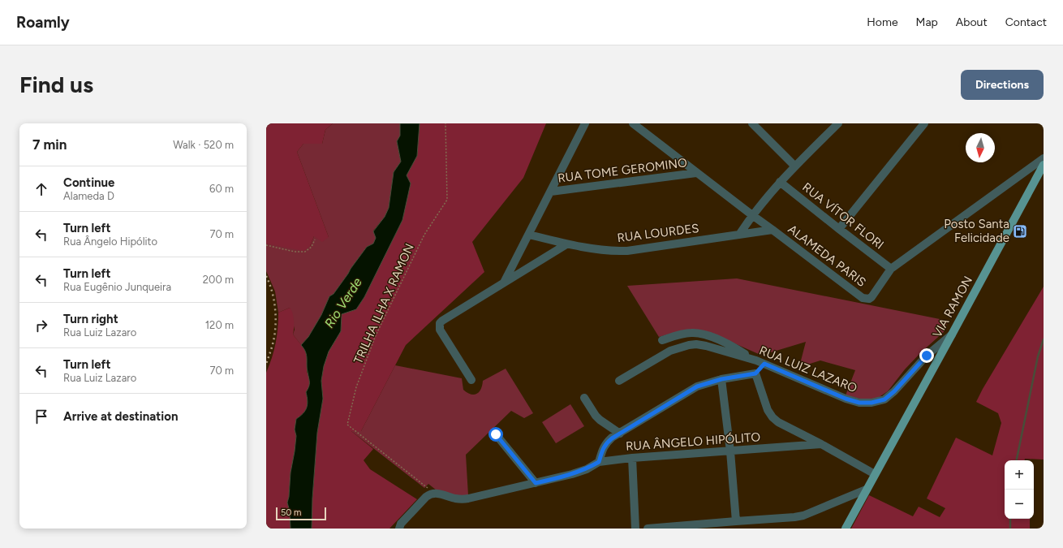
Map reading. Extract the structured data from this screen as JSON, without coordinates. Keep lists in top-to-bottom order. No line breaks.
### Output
{"streets":{"main road":["VIA RAMON"],"street":["RUA TOME GEROMINO","RUA VÍTOR FLORI","RUA LOURDES","ALAMEDA PARIS","RUA LUIZ LAZARO","RUA ÂNGELO HIPÓLITO"],"path":["TRILHA ILHA X RAMON"]},"crossings":[["RUA VÍTOR FLORI","ALAMEDA PARIS"],["RUA LOURDES","ALAMEDA PARIS"],["TRILHA ILHA X RAMON","RUA ÂNGELO HIPÓLITO"],["VIA RAMON","RUA LUIZ LAZARO"]],"water":["Rio Verde"],"places":{"fuel station":["Posto Santa Felicidade"]},"scale_bar":"50 m","north":"bottom","page":{"header":"Roamly","nav":["Home","Map","About","Contact"],"buttons":"Directions","title":"Find us","heading":["7 min","Walk · 520 m"],"list":[["Continue","Alameda D","60 m"],["Turn left","Rua Ângelo Hipólito","70 m"],["Turn left","Rua Eugênio Junqueira","200 m"],["Turn right","Rua Luiz Lazaro","120 m"],["Turn left","Rua Luiz Lazaro","70 m"],"Arrive at destination"],"map_buttons":["+","−"],"scale":"50 m"}}
